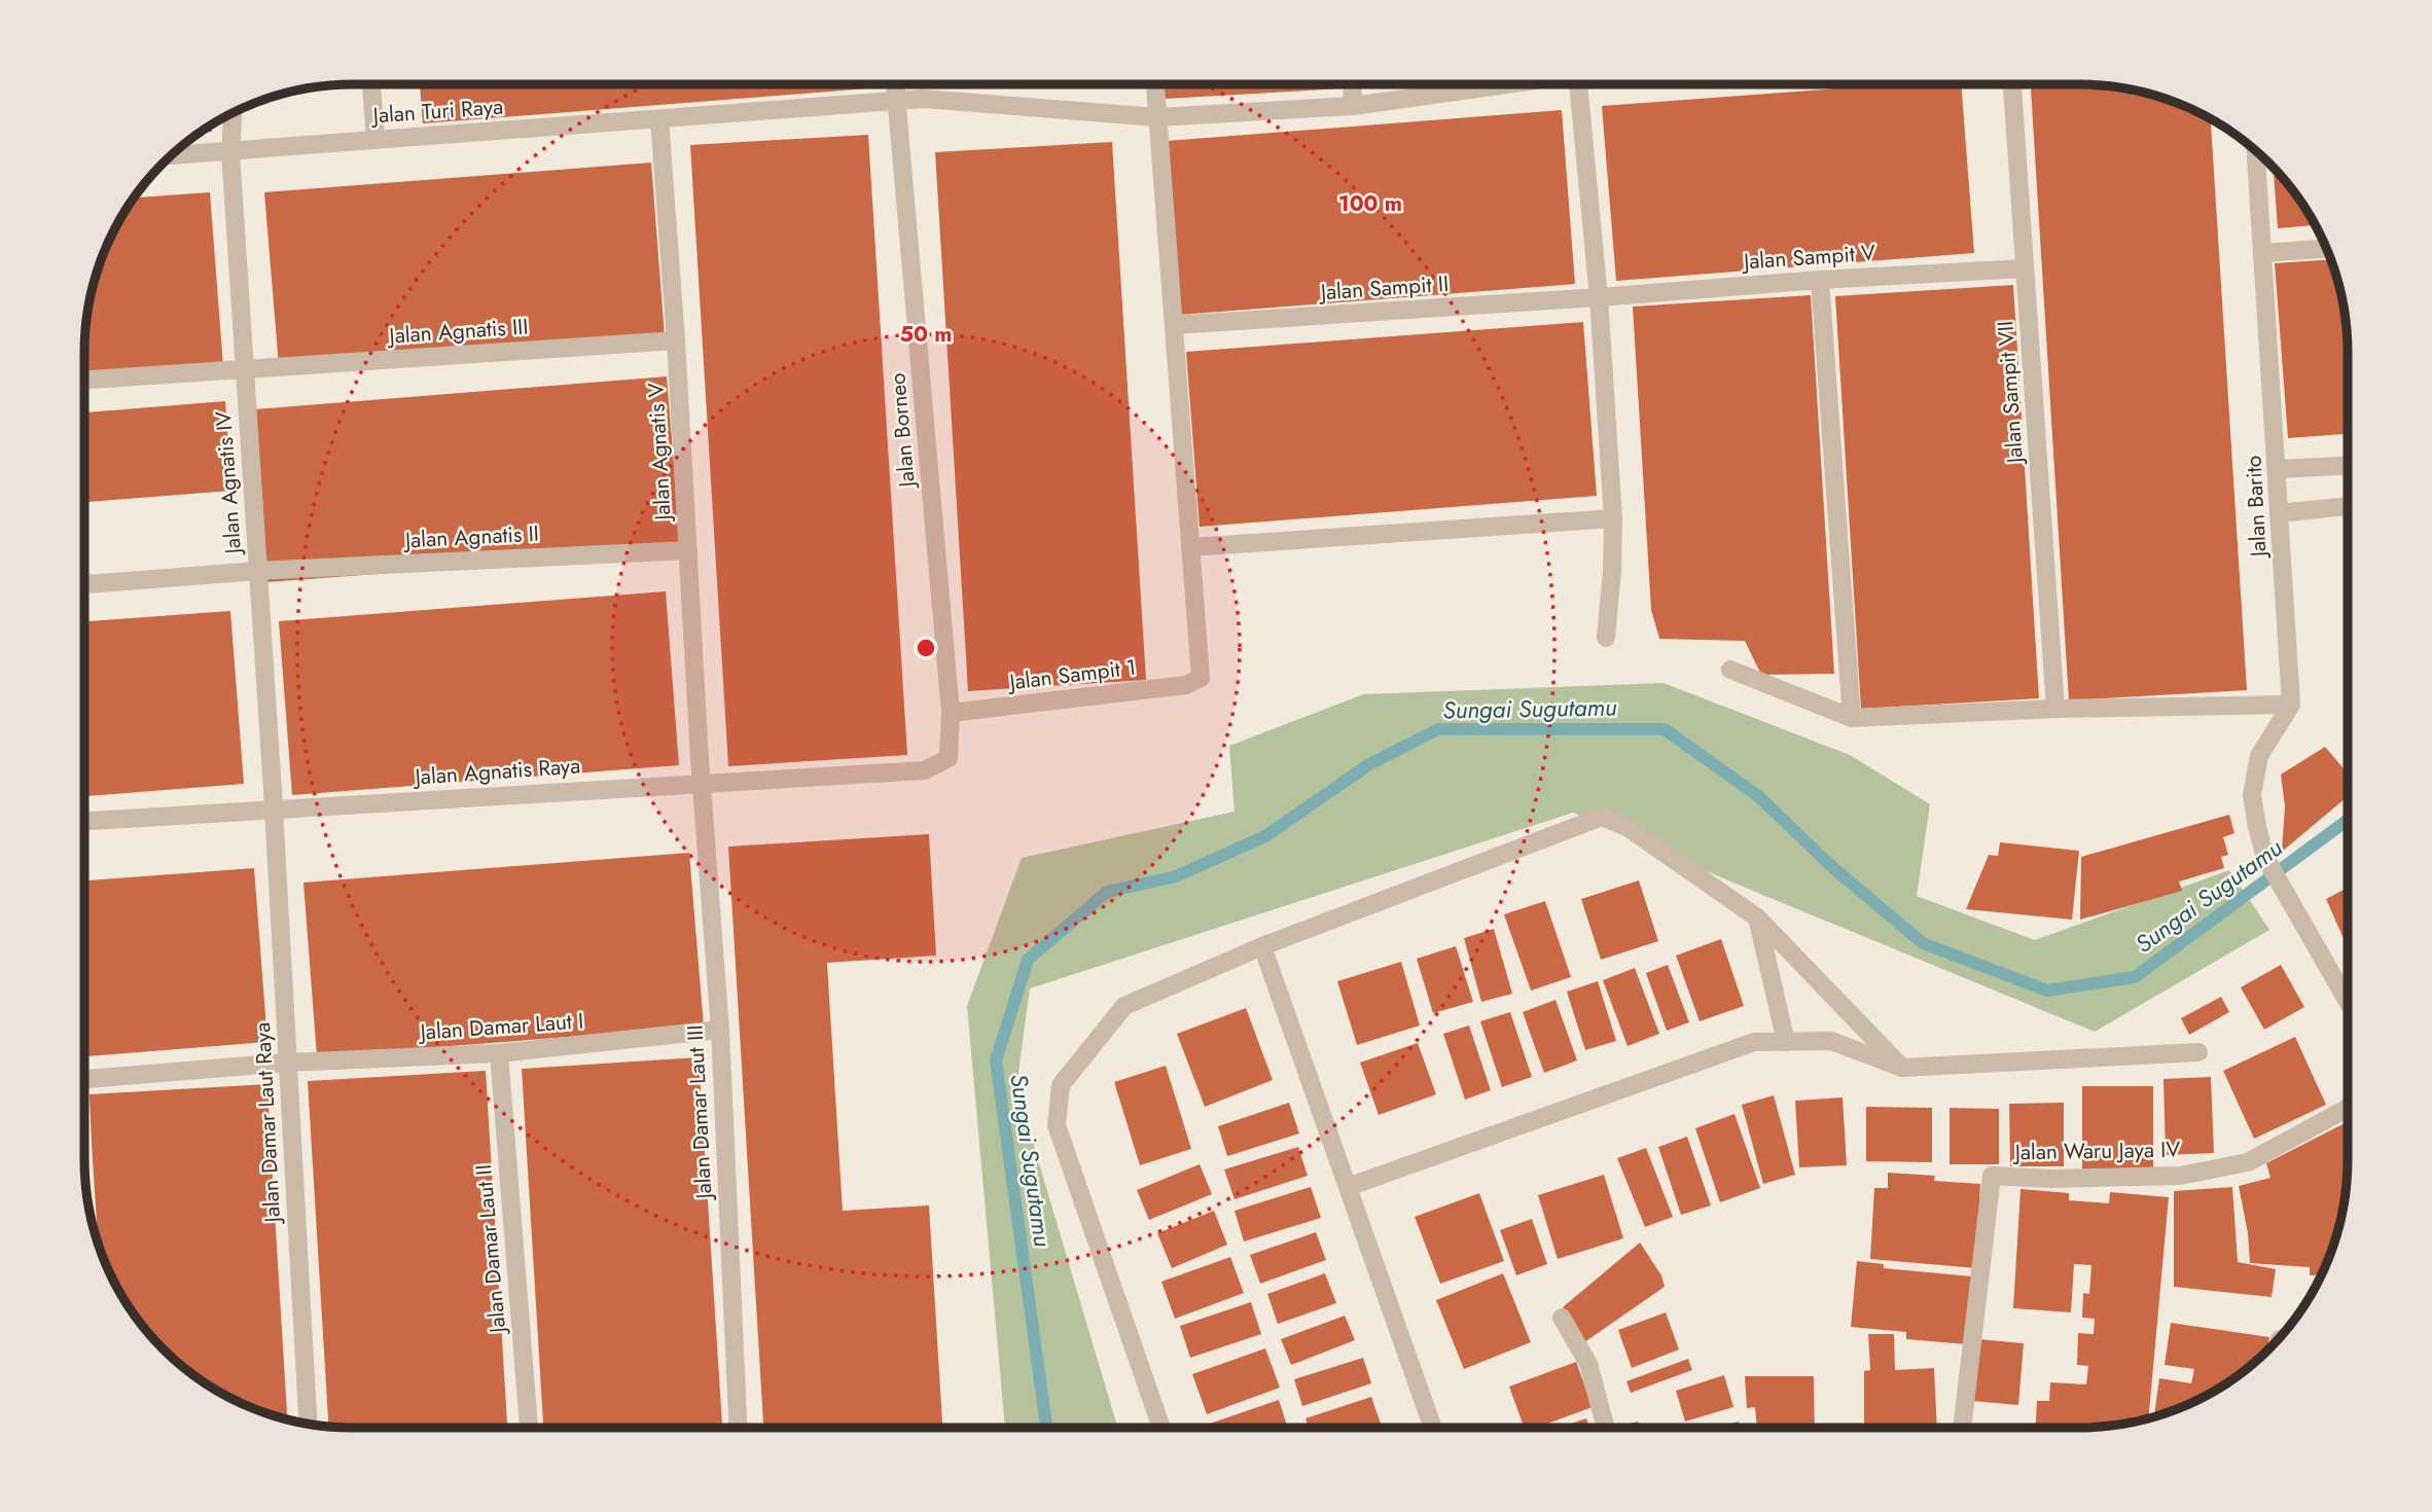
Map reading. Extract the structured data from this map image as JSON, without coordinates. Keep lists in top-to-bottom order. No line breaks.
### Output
{"streets":{"street":["Jalan Turi Raya","Jalan Sampit V","Jalan Sampit II","Jalan Agnatis III","Jalan Sampit VII","Jalan Borneo","Jalan Agnatis V","Jalan Agnatis IV","Jalan Barito","Jalan Agnatis II","Jalan Sampit 1","Jalan Agnatis Raya","Jalan Damar Laut I","Jalan Damar Laut III","Jalan Damar Laut Raya","Jalan Waru Jaya IV","Jalan Damar Laut II"]},"crossings":[["Jalan Turi Raya","Jalan Borneo"],["Jalan Turi Raya","Jalan Agnatis V"],["Jalan Turi Raya","Jalan Agnatis IV"],["Jalan Sampit V","Jalan Sampit II"],["Jalan Sampit V","Jalan Sampit VII"],["Jalan Agnatis III","Jalan Agnatis V"],["Jalan Agnatis III","Jalan Agnatis IV"],["Jalan Borneo","Jalan Sampit 1"],["Jalan Borneo","Jalan Agnatis Raya"],["Jalan Agnatis V","Jalan Agnatis II"],["Jalan Agnatis V","Jalan Agnatis Raya"],["Jalan Agnatis V","Jalan Damar Laut III"],["Jalan Agnatis IV","Jalan Agnatis II"],["Jalan Agnatis IV","Jalan Agnatis Raya"],["Jalan Agnatis IV","Jalan Damar Laut Raya"],["Jalan Agnatis Raya","Jalan Damar Laut III"],["Jalan Agnatis Raya","Jalan Damar Laut Raya"],["Jalan Damar Laut I","Jalan Damar Laut III"],["Jalan Damar Laut I","Jalan Damar Laut Raya"],["Jalan Damar Laut I","Jalan Damar Laut II"]],"water":["Sungai Sugutamu"],"rings":["100 m","50 m"]}
